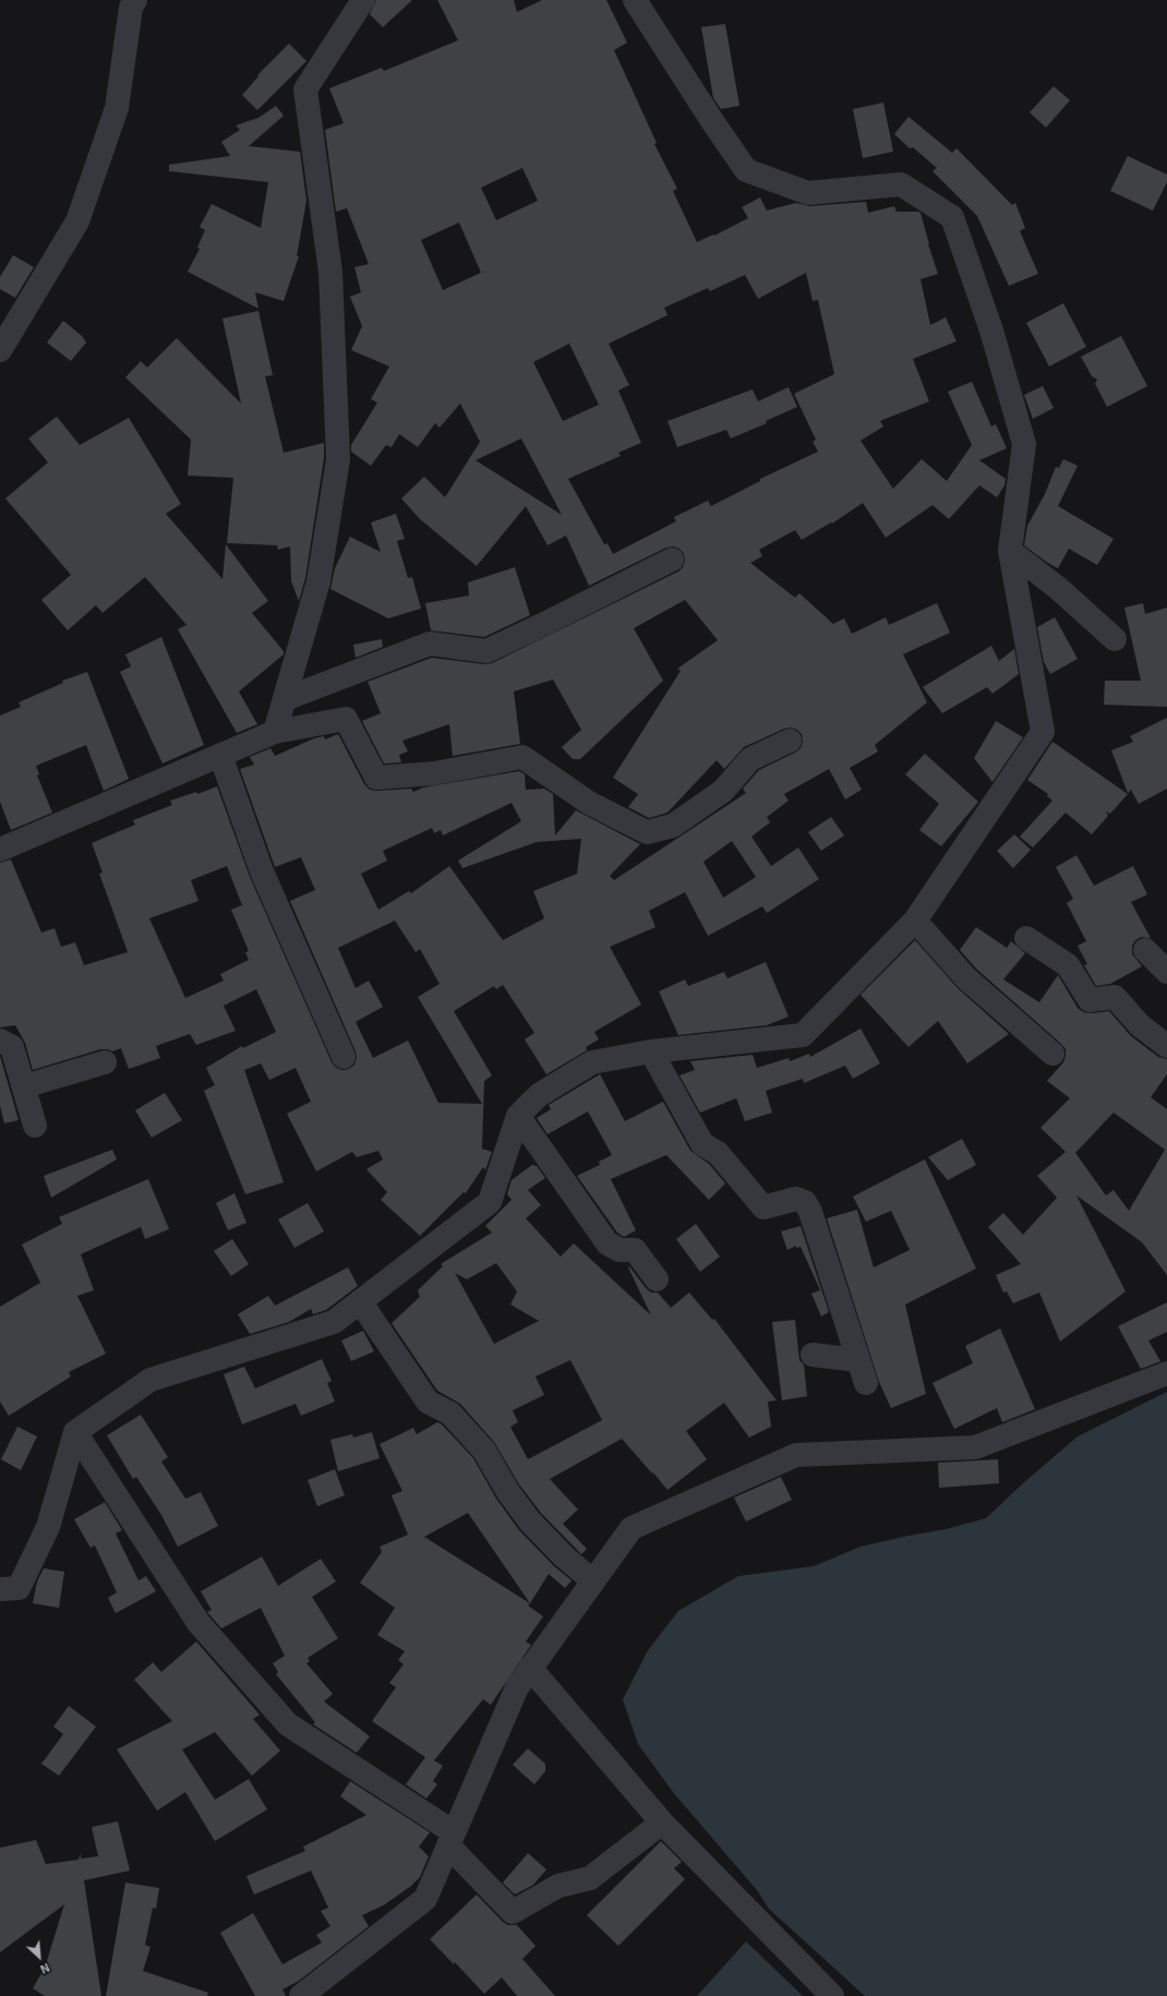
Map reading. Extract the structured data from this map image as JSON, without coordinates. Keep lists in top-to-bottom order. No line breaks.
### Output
{"north":"bottom right"}
